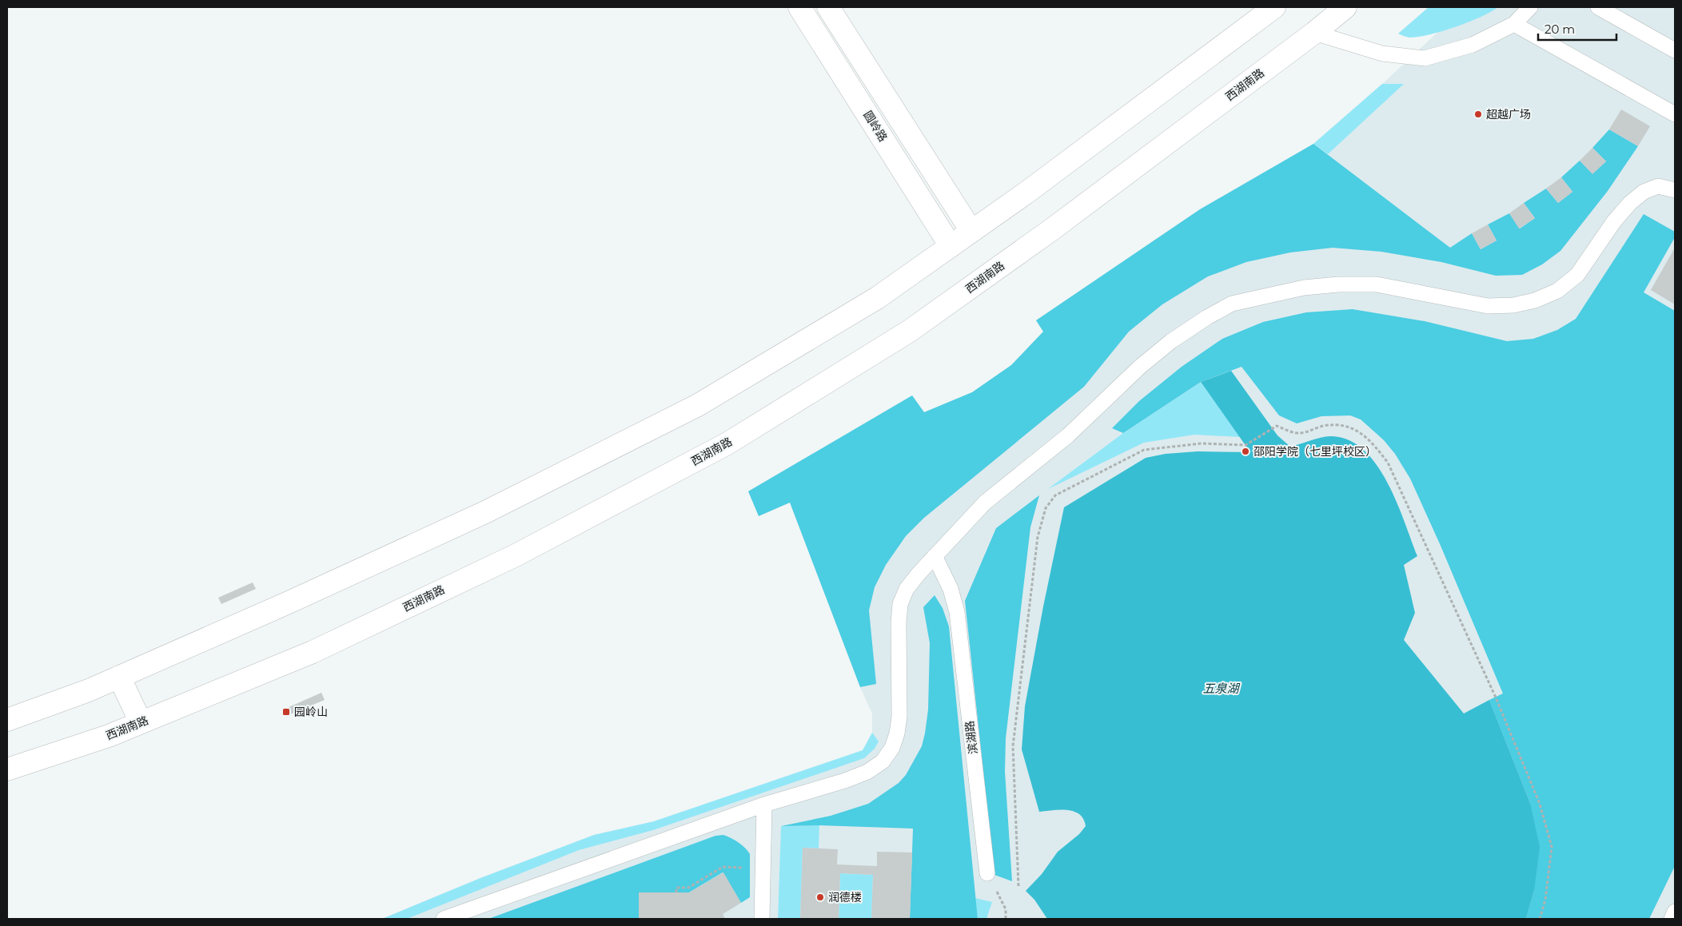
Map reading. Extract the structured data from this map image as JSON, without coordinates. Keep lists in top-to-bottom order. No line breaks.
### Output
{"streets":{"main road":["西湖南路","圆岭路"],"lane":["滨湖路"]},"water":["五泉湖"],"places":{"other":["超越广场","邵阳学院（七里坪校区）","润德楼"],"transit":["园岭山"]},"scale_bar":"20 m"}
